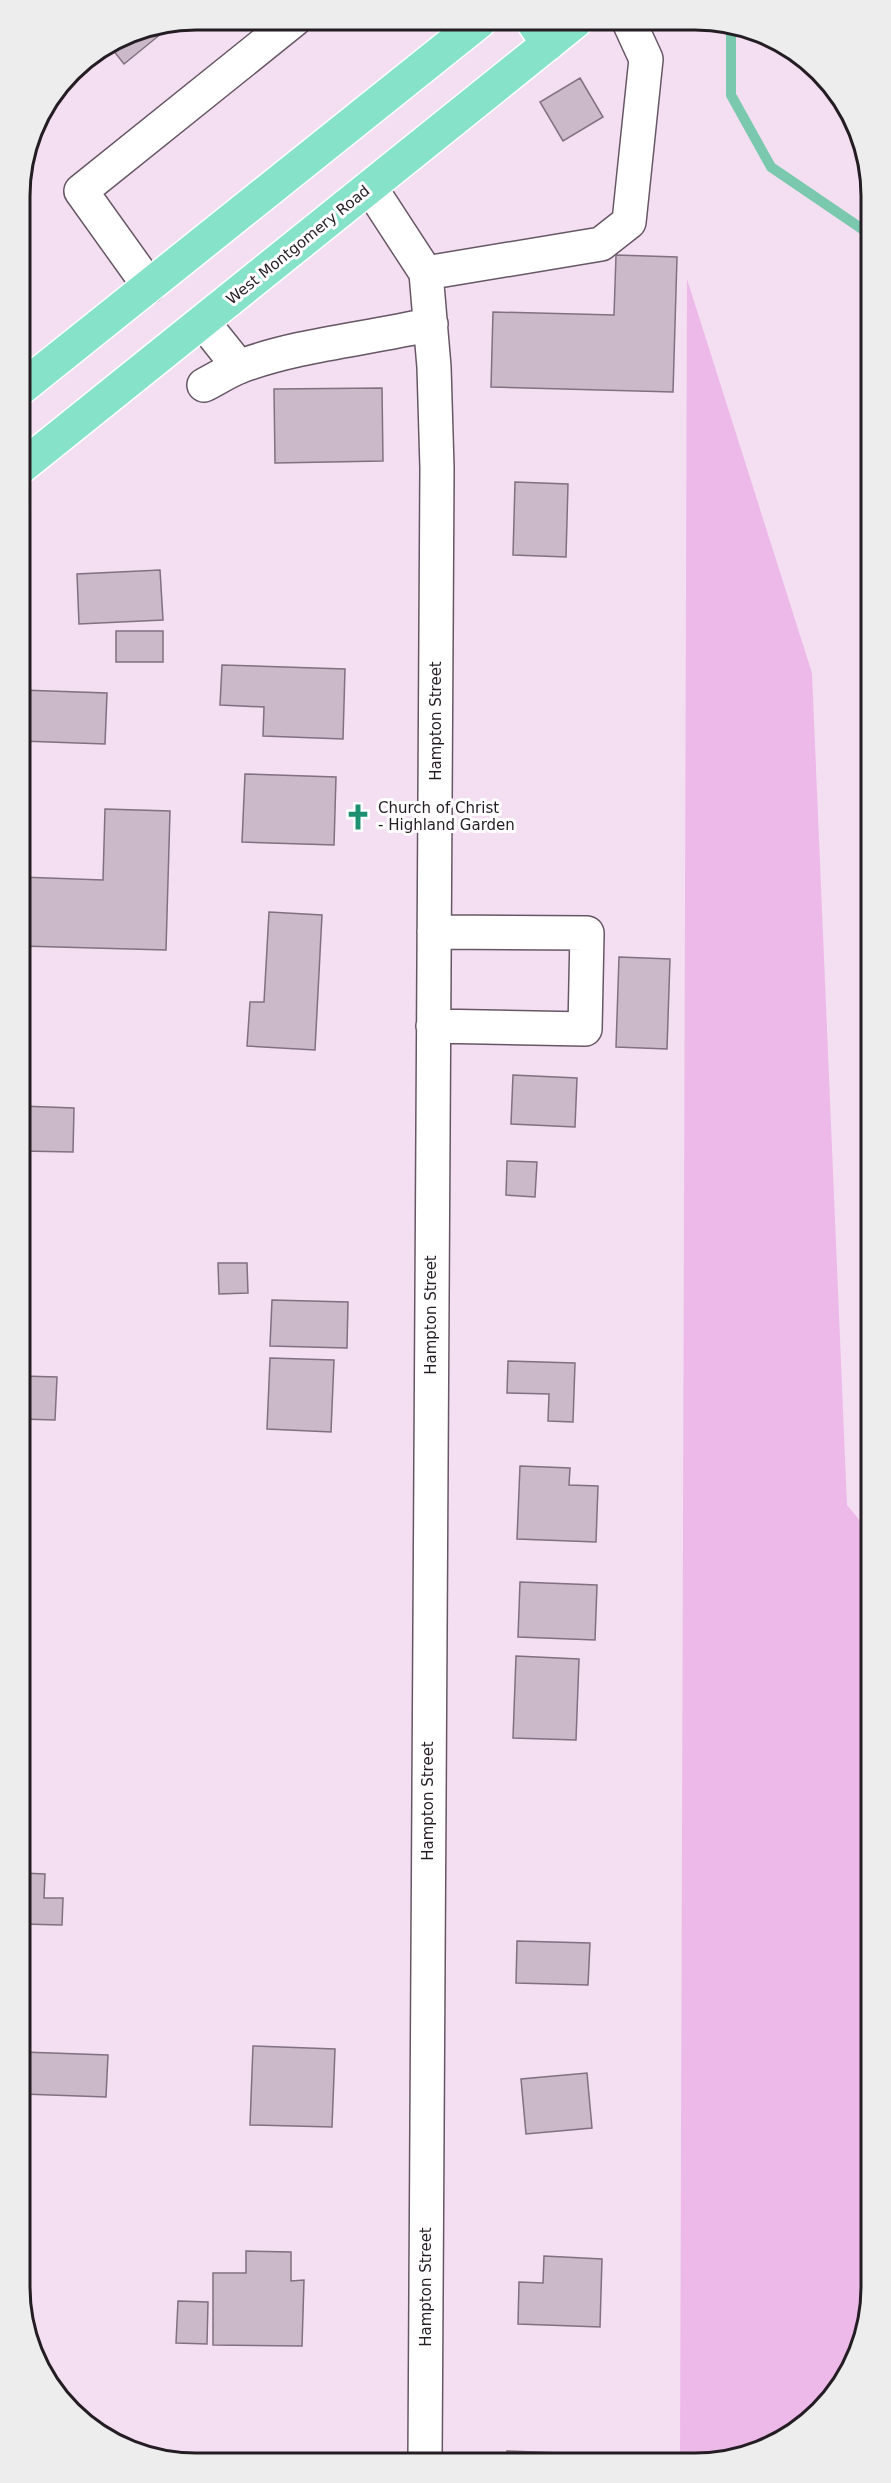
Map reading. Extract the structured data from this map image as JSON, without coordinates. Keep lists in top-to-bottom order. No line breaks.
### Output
{"streets":{"main road":["West Montgomery Road"],"street":["Hampton Street"]},"crossings":[["West Montgomery Road","Hampton Street"]],"places":{"church":["Church of Christ - Highland Garden"]}}
